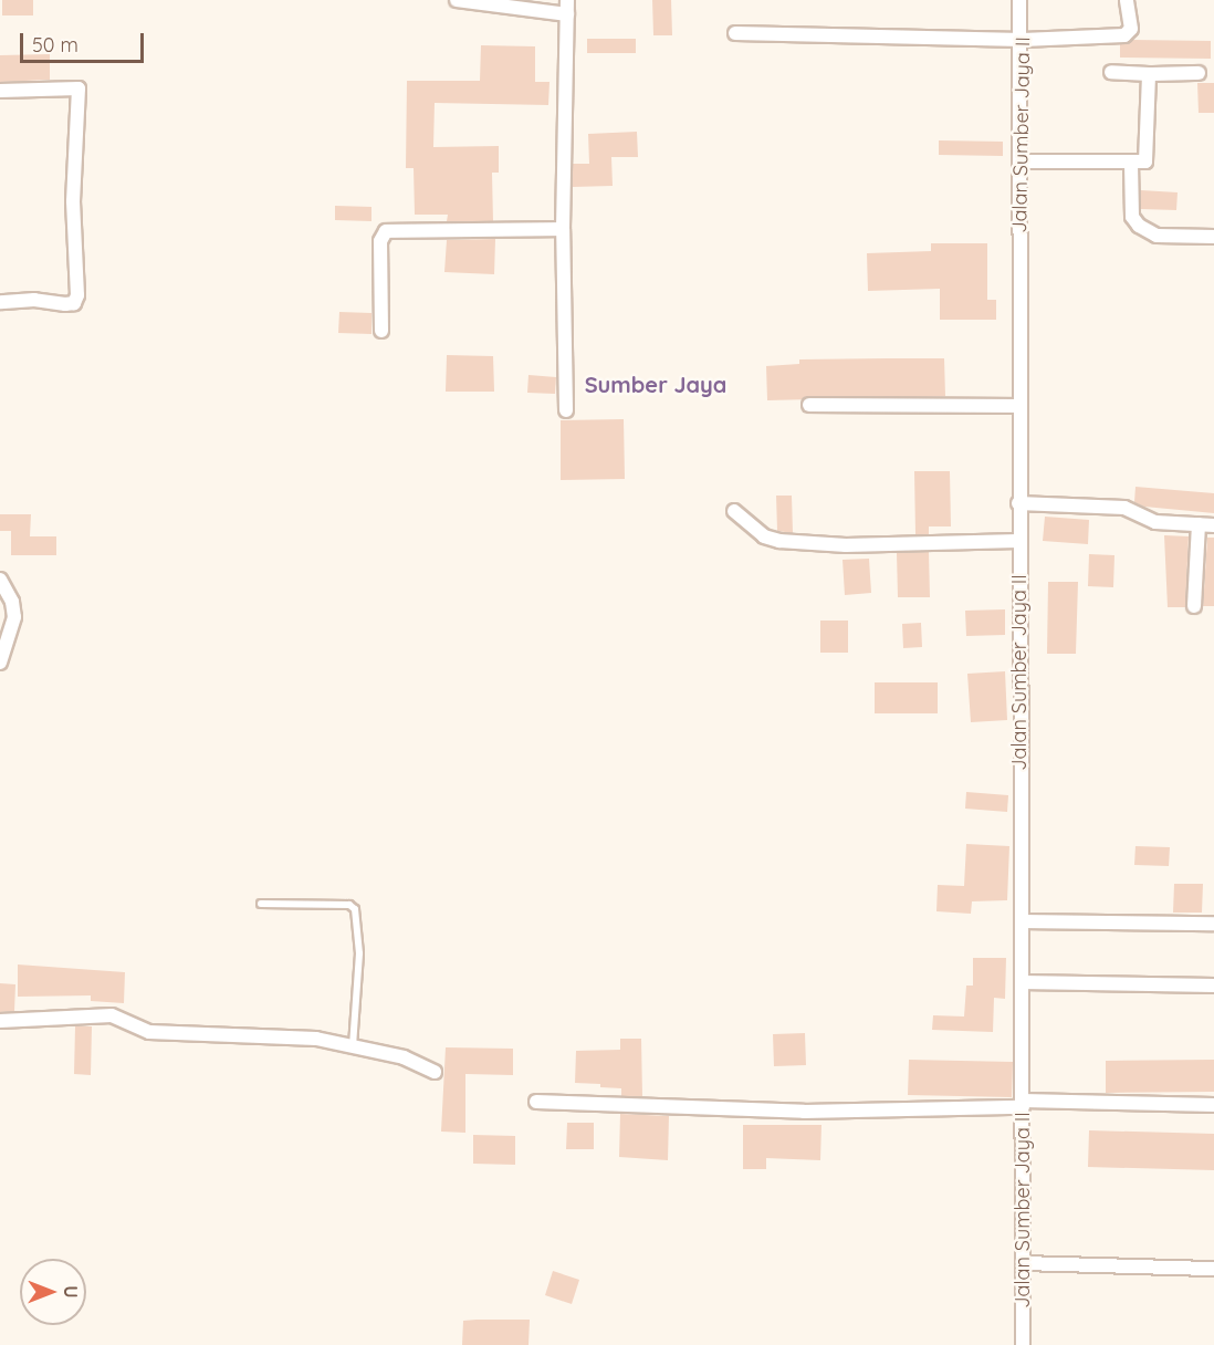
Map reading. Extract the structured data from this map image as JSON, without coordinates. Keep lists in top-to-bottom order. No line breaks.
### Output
{"streets":{"street":["Jalan Sumber Jaya II"]},"districts":["Sumber Jaya"],"scale_bar":"50 m","north":"right"}
